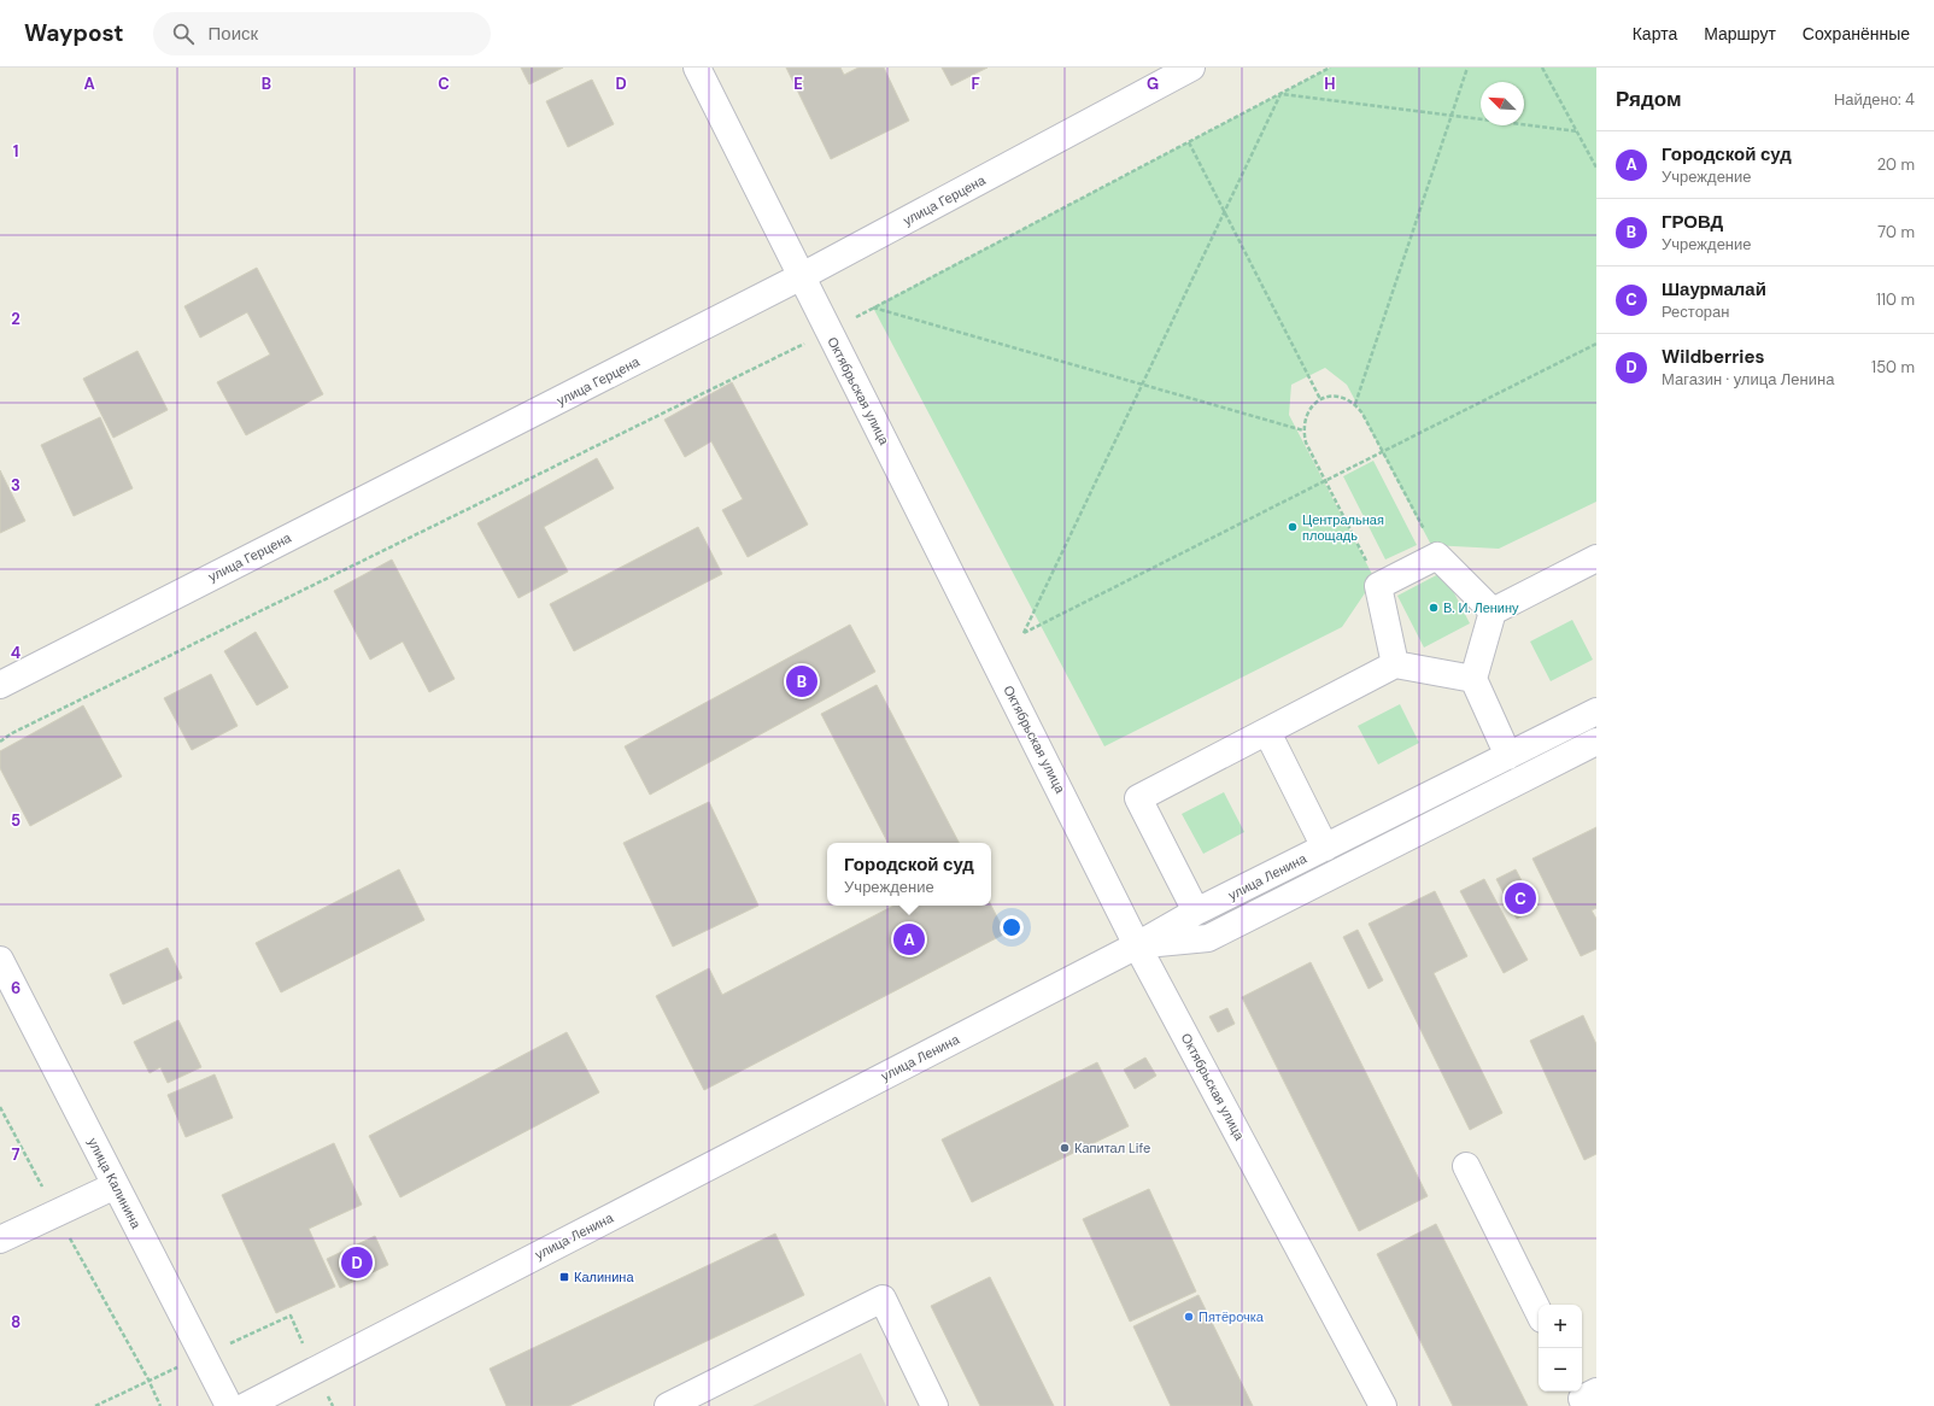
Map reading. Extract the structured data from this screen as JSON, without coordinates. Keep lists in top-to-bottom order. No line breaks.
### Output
{"streets":{"street":["улица Герцена","Октябрьская улица","улица Ленина","улица Калинина"]},"crossings":[["улица Герцена","Октябрьская улица"],["Октябрьская улица","улица Ленина"]],"places":{"other":["Центральная площадь","В. И. Ленину","Капитал Life","Пятёрочка"],"transit":["Калинина"]},"north":"top left","page":{"header":"Waypost","search":"Поиск","nav":["Карта","Маршрут","Сохранённые"],"heading":["Рядом","Найдено: 4"],"list":[{"mark":"A","name":"Городской суд","note":"Учреждение","value":"20 m"},{"mark":"B","name":"ГРОВД","note":"Учреждение","value":"70 m"},{"mark":"C","name":"Шаурмалай","note":"Ресторан","value":"110 m"},{"mark":"D","name":"Wildberries","note":"Магазин · улица Ленина","value":"150 m"}],"pins":["B","C","A","D"],"popup":["Городской суд","Учреждение"],"map_buttons":["+","−"]},"grid":{"columns":["A","B","C","D","E","F","G","H"],"rows":["1","2","3","4","5","6","7","8"]}}
